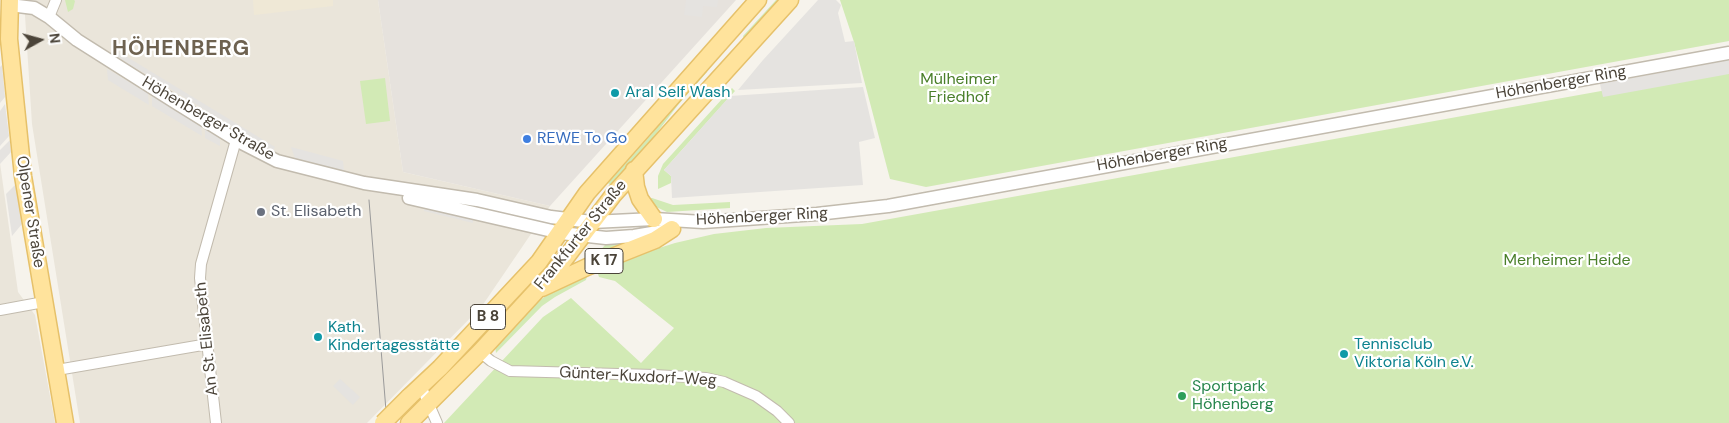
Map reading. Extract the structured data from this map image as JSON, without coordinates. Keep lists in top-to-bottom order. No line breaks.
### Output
{"streets":{"main road":["Olpener Straße","Frankfurter Straße","K 17","B 8"],"street":["Höhenberger Ring","Höhenberger Straße","An St. Elisabeth","Günter-Kuxdorf-Weg"]},"crossings":[["Höhenberger Ring","Höhenberger Straße"],["Höhenberger Ring","Frankfurter Straße"],["Höhenberger Ring","K 17"],["Höhenberger Straße","Olpener Straße"],["Höhenberger Straße","Frankfurter Straße"],["Höhenberger Straße","K 17"],["Höhenberger Straße","An St. Elisabeth"],["Frankfurter Straße","K 17"],["Frankfurter Straße","Günter-Kuxdorf-Weg"]],"districts":["HÖHENBERG"],"parks":["Mülheimer Friedhof","Merheimer Heide"],"places":["Aral Self Wash","REWE To Go","St. Elisabeth","Kath. Kindertagesstätte","Tennisclub Viktoria Köln e.V.","Sportpark Höhenberg"],"north":"right"}
